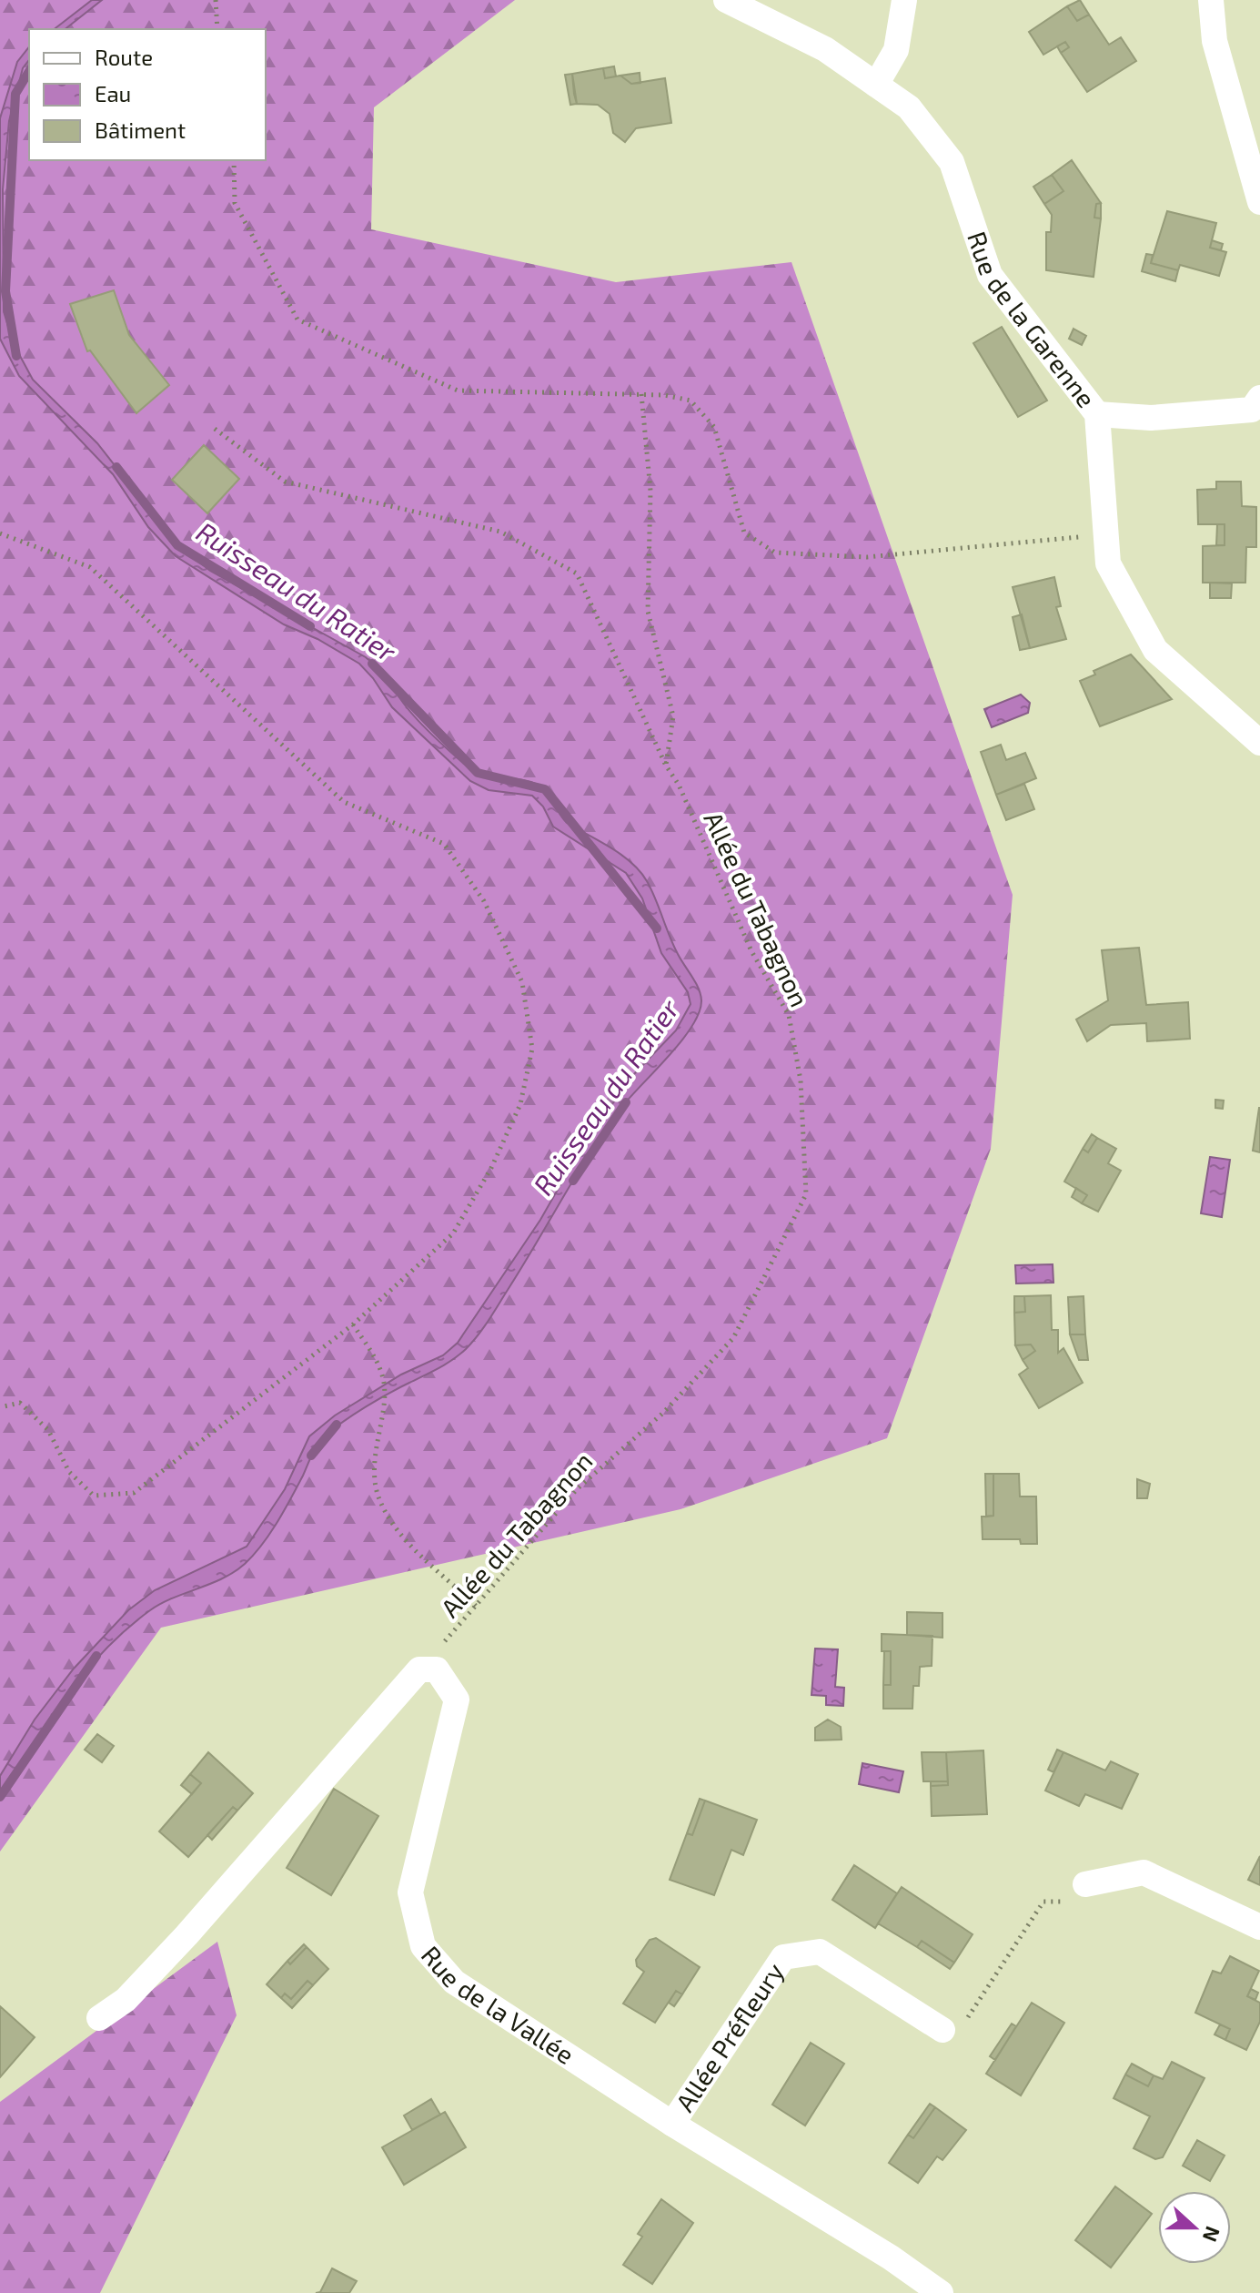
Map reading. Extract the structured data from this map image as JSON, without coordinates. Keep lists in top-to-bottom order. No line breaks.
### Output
{"streets":{"street":["Rue de la Garenne","Rue de la Vallée","Allée Préfleury"],"path":["Allée du Tabagnon"]},"crossings":[["Allée du Tabagnon","Rue de la Vallée"],["Rue de la Vallée","Allée Préfleury"]],"water":["Ruisseau du Ratier"],"legend":["Route","Eau","Bâtiment"],"north":"right"}
